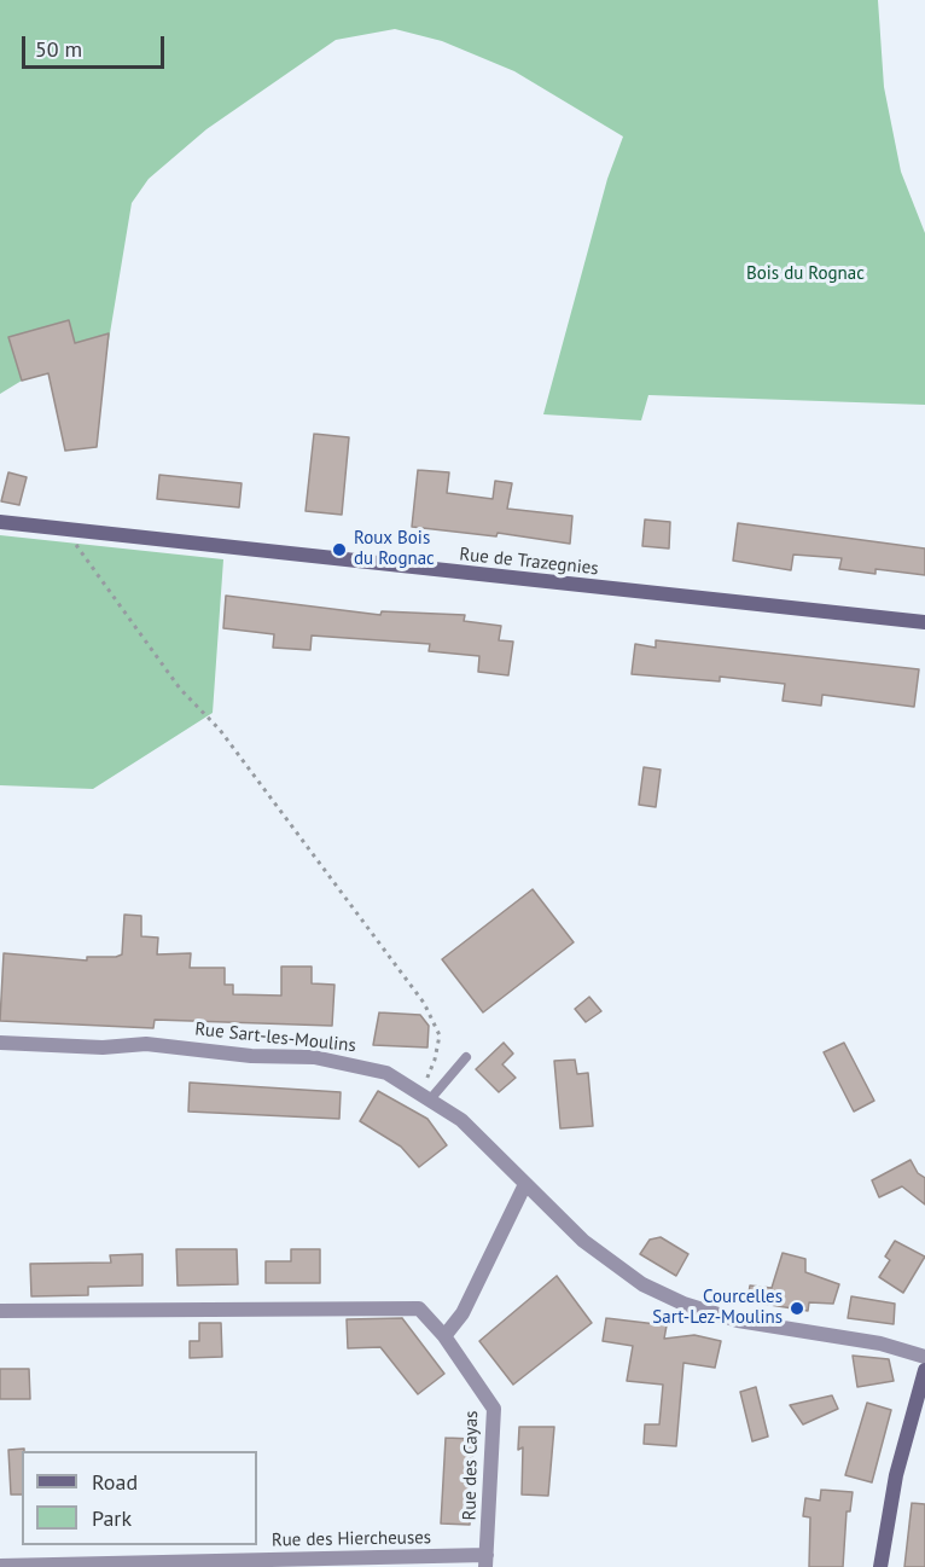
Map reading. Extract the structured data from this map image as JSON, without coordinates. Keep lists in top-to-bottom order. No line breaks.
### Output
{"streets":{"main road":["Rue de Trazegnies"],"street":["Rue Sart-les-Moulins","Rue des Cayas","Rue des Hiercheuses"]},"crossings":[["Rue des Cayas","Rue des Hiercheuses"]],"parks":["Bois du Rognac"],"places":["Roux Bois du Rognac","Courcelles Sart-Lez-Moulins"],"legend":["Road","Park"],"scale_bar":"50 m"}
